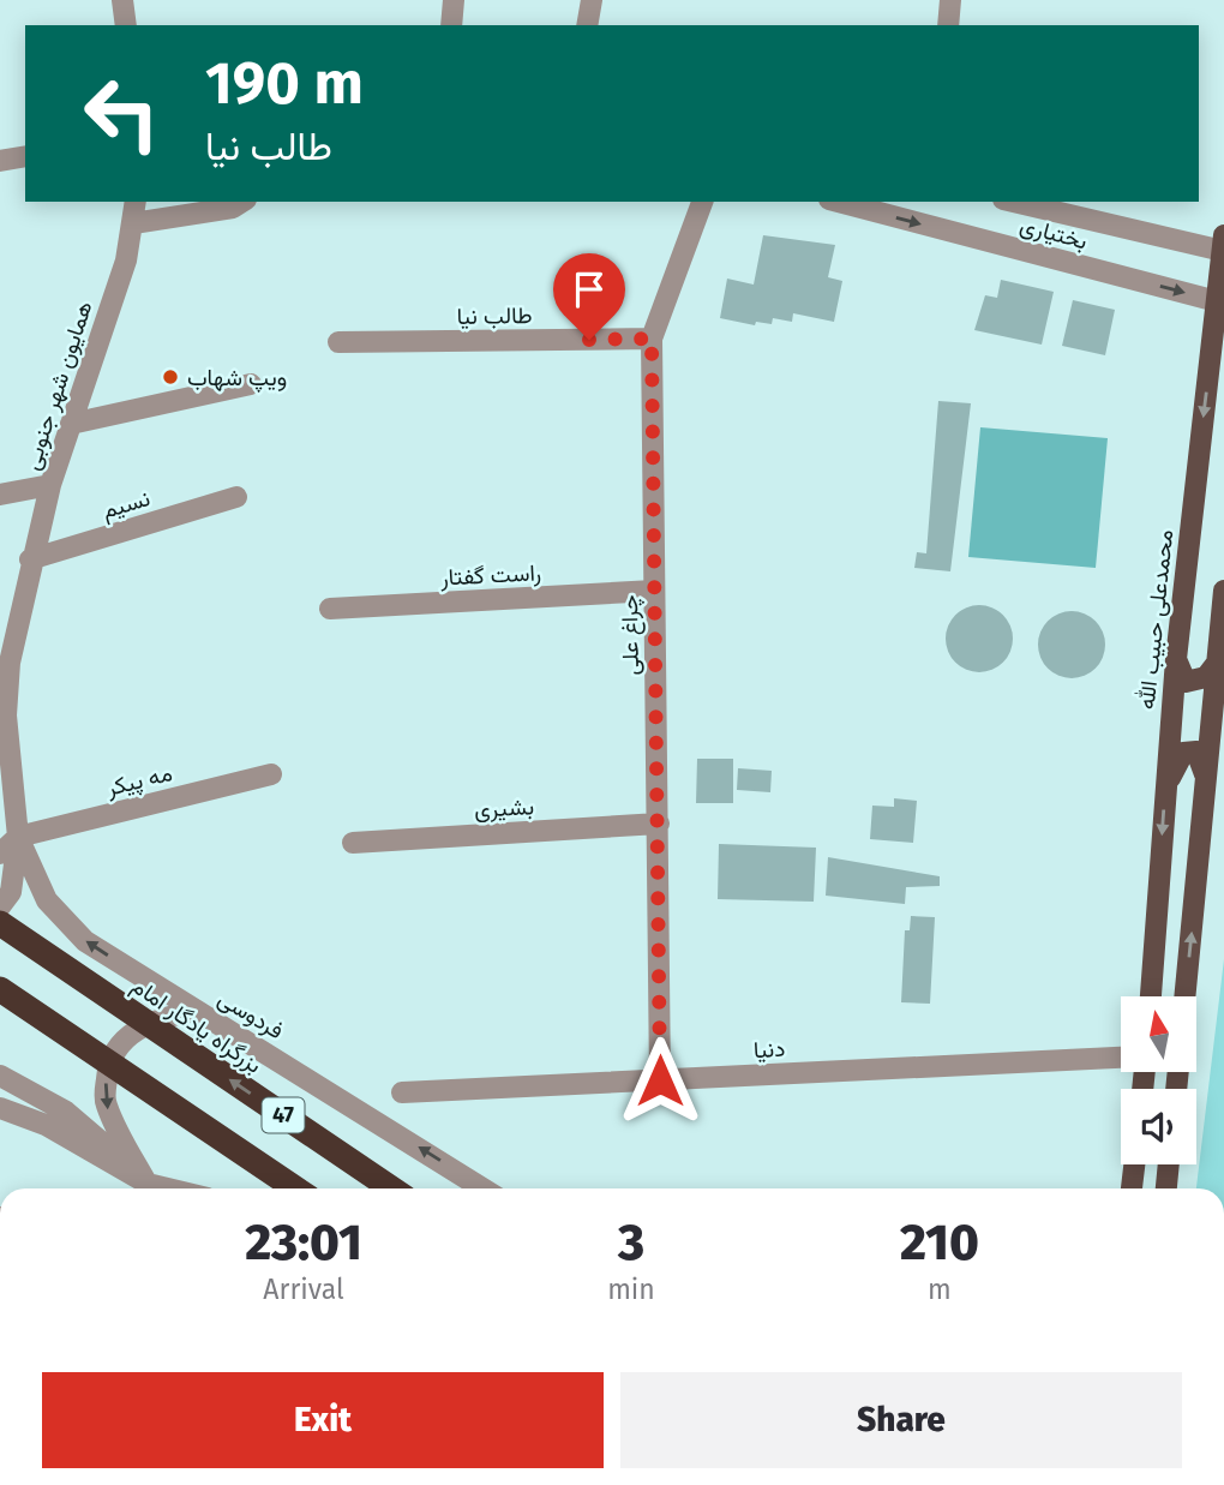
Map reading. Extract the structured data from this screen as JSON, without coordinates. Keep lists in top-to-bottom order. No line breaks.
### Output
{"streets":{"highway":["بزرگراه یادگار امام","47"],"main road":["محمدعلی حبیب الله"],"street":["بختیاری","طالب‌ نیا","همایون‌ شهر جنوبی","نسیم","راست گفتار","چراغ‌ علی","مه‌ پیکر","بشیری","فردوسی","دنیا"]},"crossings":[["بختیاری","محمدعلی حبیب الله"],["طالب‌ نیا","چراغ‌ علی"],["همایون‌ شهر جنوبی","نسیم"],["همایون‌ شهر جنوبی","مه‌ پیکر"],["همایون‌ شهر جنوبی","فردوسی"],["راست گفتار","چراغ‌ علی"],["چراغ‌ علی","بشیری"],["چراغ‌ علی","دنیا"],["مه‌ پیکر","فردوسی"]],"places":["ویپ شهاب"],"north":"top","page":{"turn":["190 m","طالب‌ نیا"],"eta":["23:01","Arrival","3","min","210","m"],"buttons":["Exit","Share"]}}
